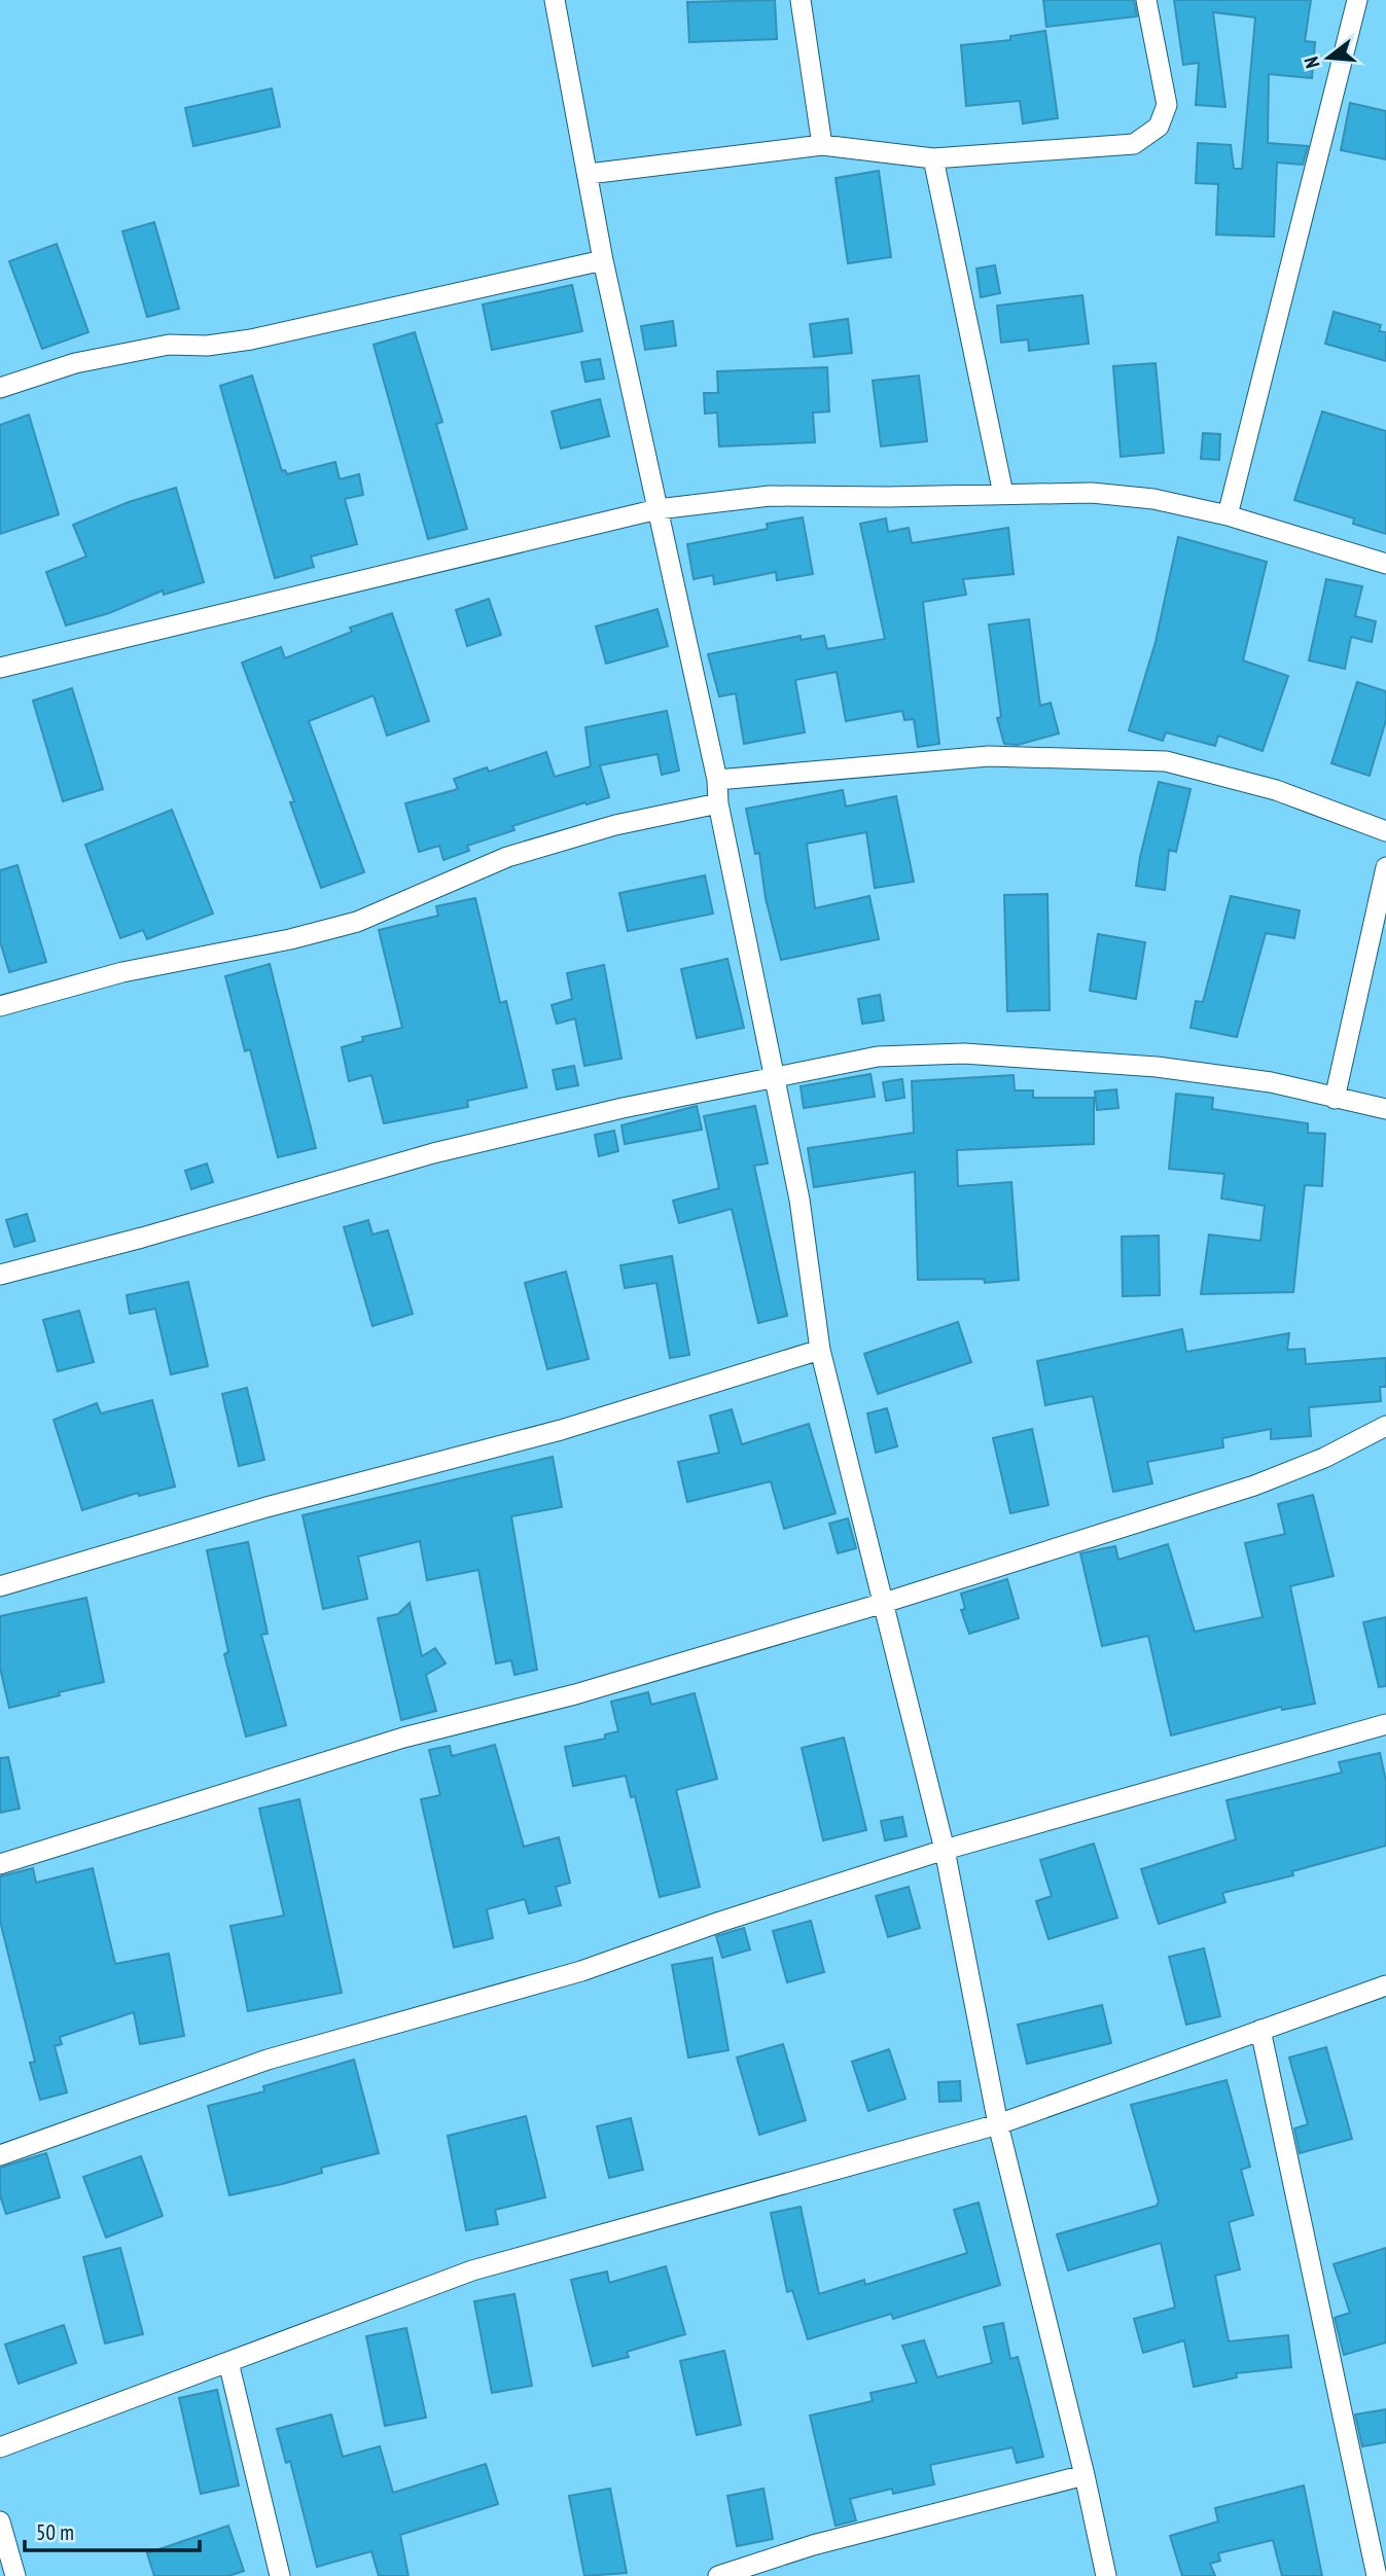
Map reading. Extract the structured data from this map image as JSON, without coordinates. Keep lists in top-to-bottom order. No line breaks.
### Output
{"scale_bar":"50 m","north":"left"}
